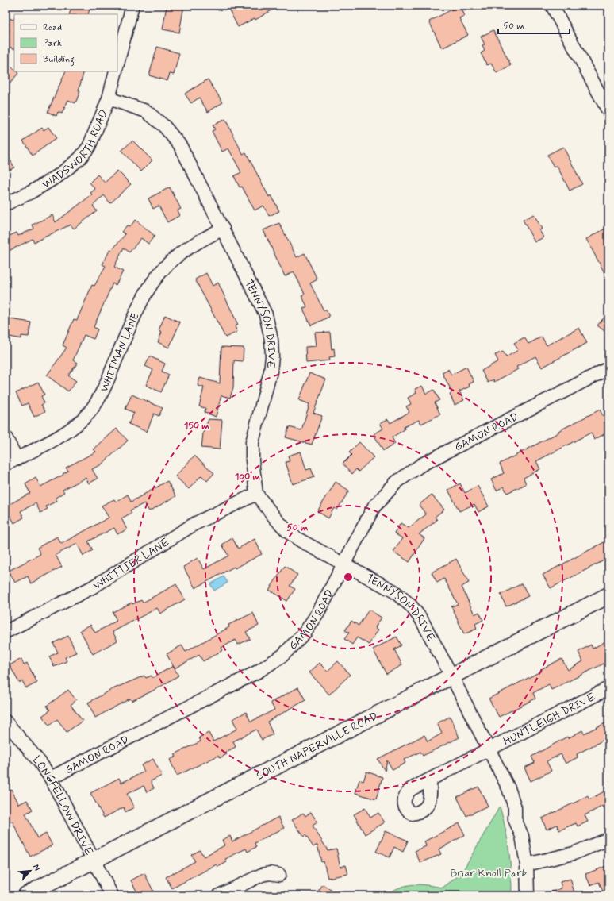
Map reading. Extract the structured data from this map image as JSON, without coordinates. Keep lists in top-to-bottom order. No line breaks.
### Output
{"streets":{"main road":["SOUTH NAPERVILLE ROAD"],"street":["WADSWORTH ROAD","TENNYSON DRIVE","WHITMAN LANE","GAMON ROAD","WHITTIER LANE","HUNTLEIGH DRIVE","LONGFELLOW DRIVE"]},"crossings":[["WADSWORTH ROAD","TENNYSON DRIVE"],["TENNYSON DRIVE","WHITMAN LANE"],["TENNYSON DRIVE","GAMON ROAD"],["TENNYSON DRIVE","WHITTIER LANE"],["TENNYSON DRIVE","HUNTLEIGH DRIVE"],["TENNYSON DRIVE","SOUTH NAPERVILLE ROAD"],["GAMON ROAD","LONGFELLOW DRIVE"],["SOUTH NAPERVILLE ROAD","LONGFELLOW DRIVE"]],"parks":["Briar Knoll Park"],"legend":["Road","Park","Building"],"scale_bar":"50 m","north":"top right","rings":["150 m","100 m","50 m"]}
